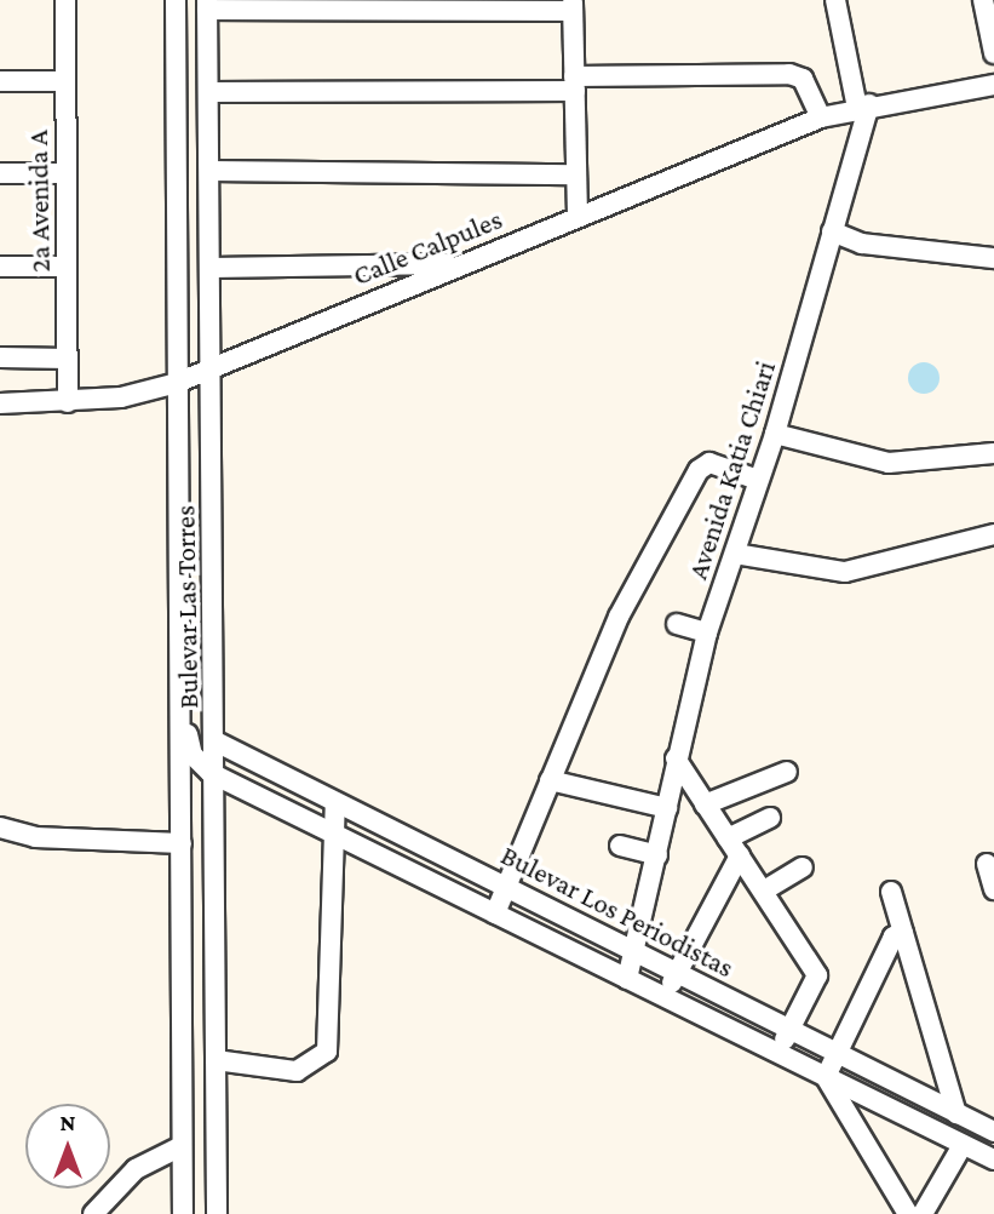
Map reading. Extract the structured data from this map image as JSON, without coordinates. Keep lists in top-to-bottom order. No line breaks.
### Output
{"streets":{"street":["2a Avenida A","Calle Calpules","Avenida Katia Chiari","Bulevar Las Torres","Bulevar Los Periodistas"]},"crossings":[["2a Avenida A","Calle Calpules"],["Calle Calpules","Avenida Katia Chiari"],["Calle Calpules","Bulevar Las Torres"],["Avenida Katia Chiari","Bulevar Los Periodistas"],["Bulevar Las Torres","Bulevar Los Periodistas"]],"north":"top"}
